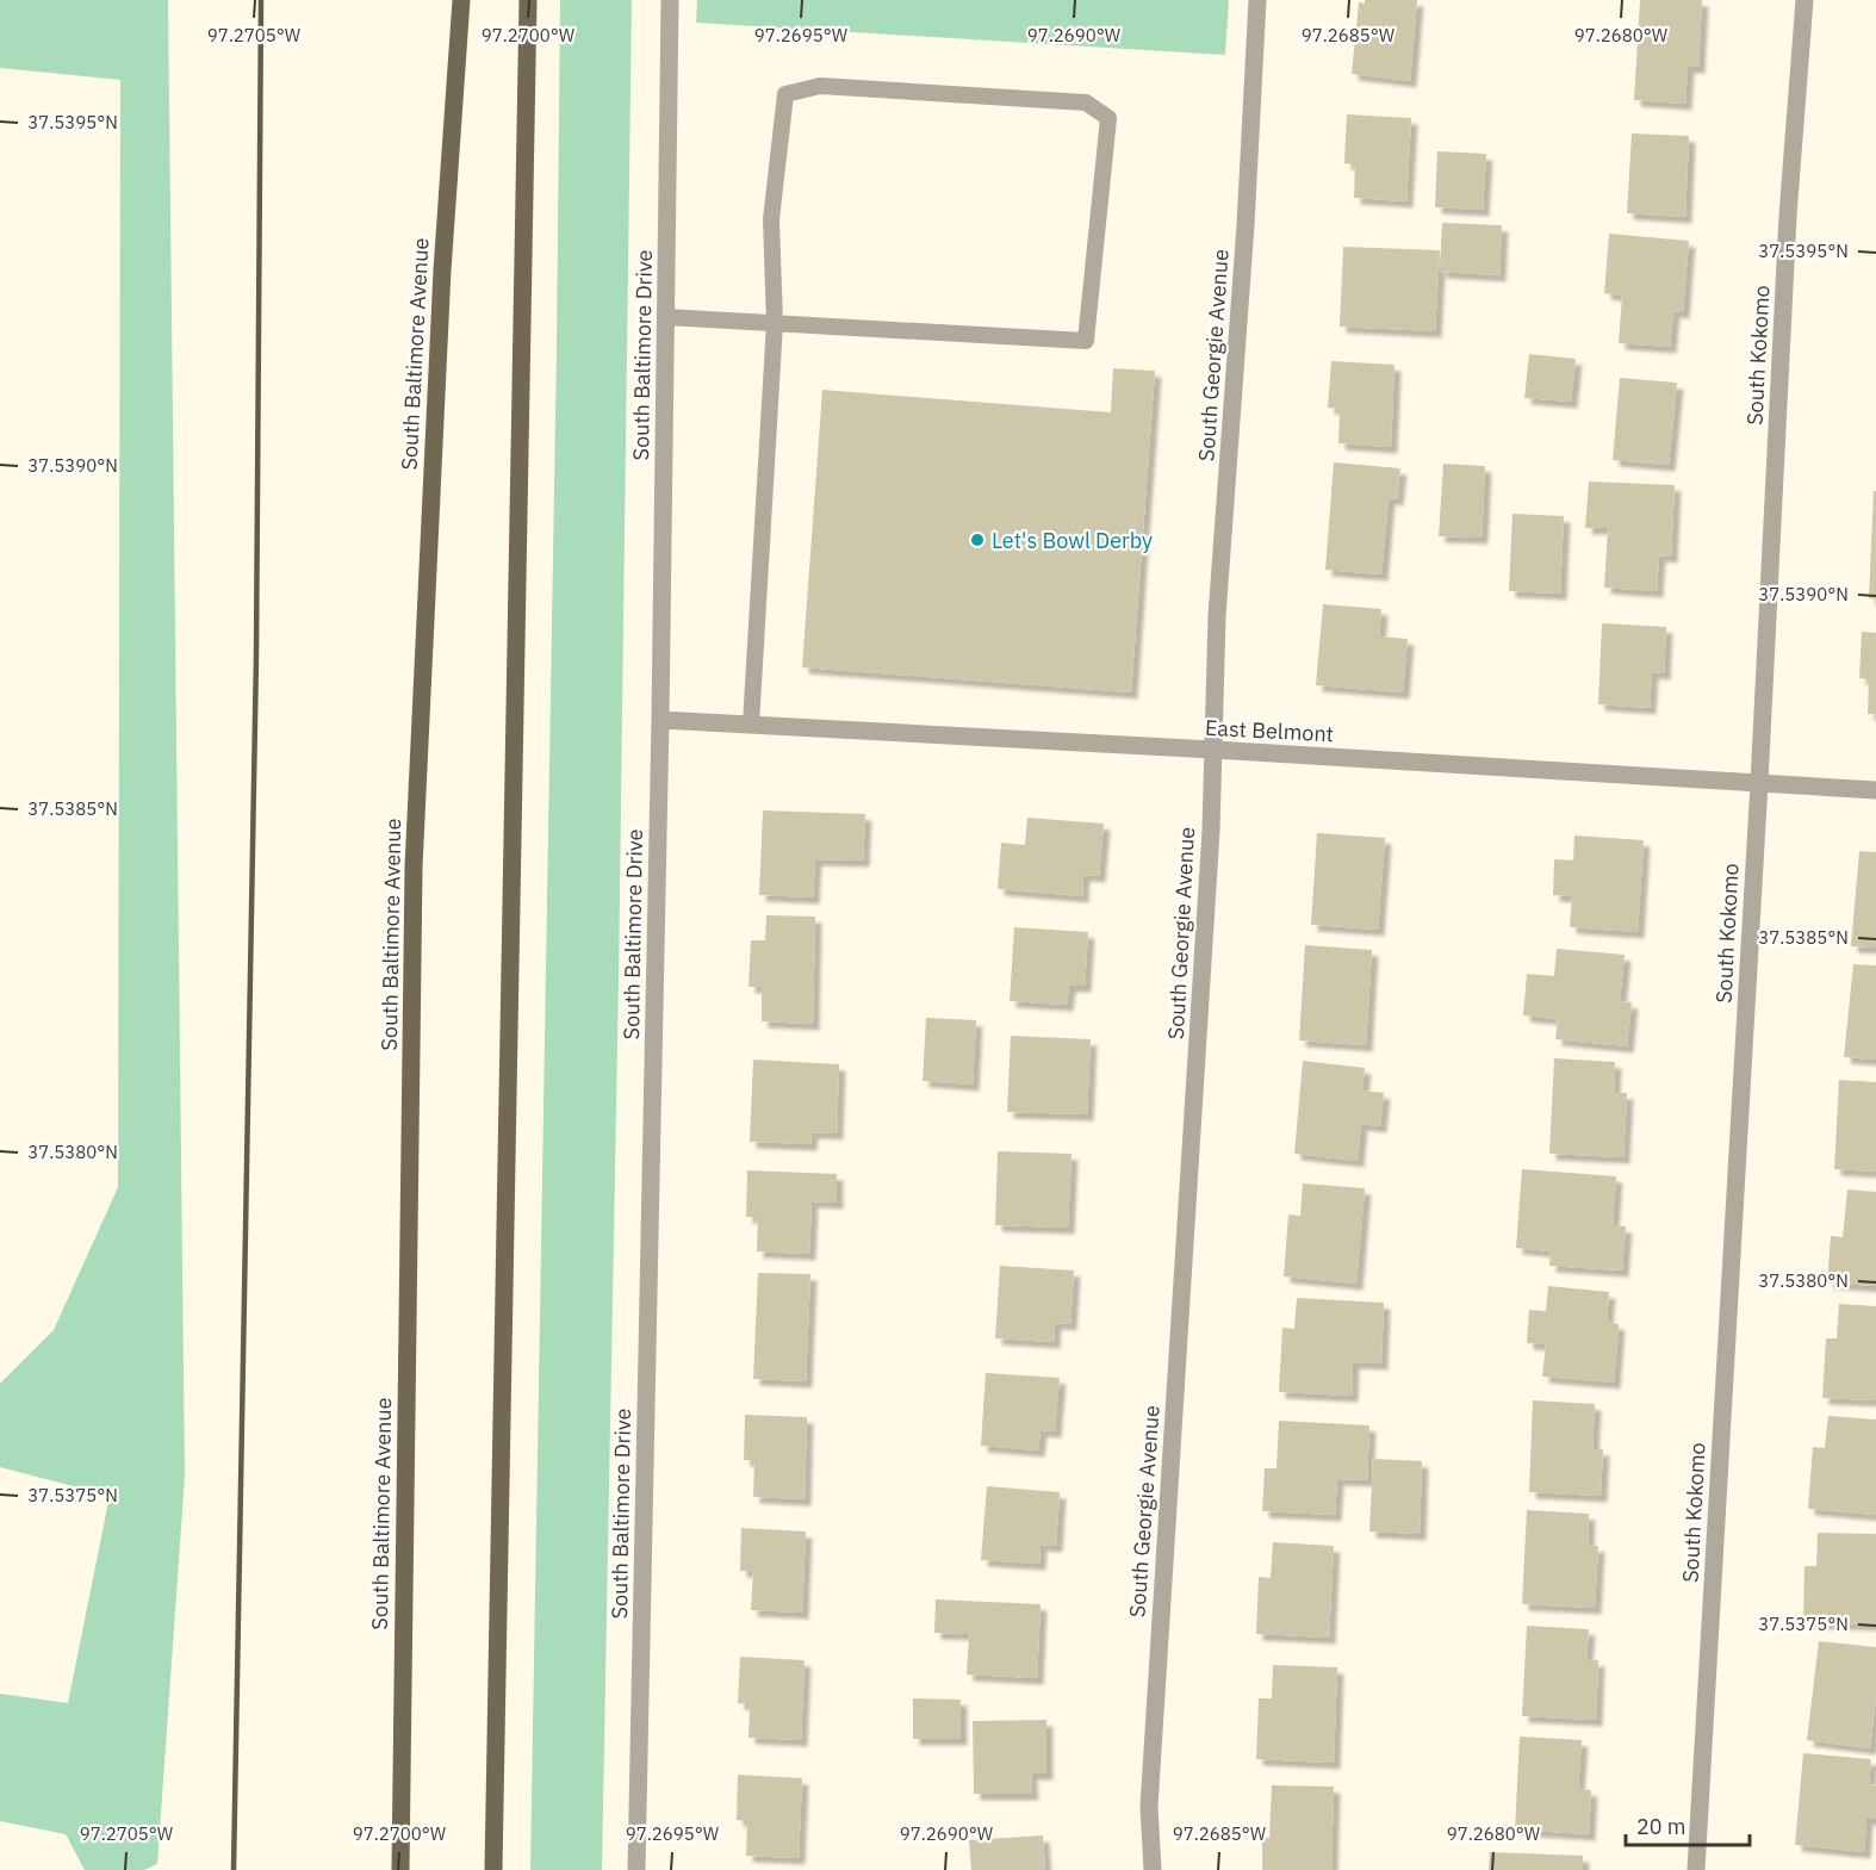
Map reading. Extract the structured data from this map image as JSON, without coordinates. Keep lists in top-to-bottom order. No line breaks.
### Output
{"streets":{"main road":["South Baltimore Avenue"],"street":["South Baltimore Drive","South Georgie Avenue","South Kokomo","East Belmont"]},"crossings":[["South Baltimore Drive","East Belmont"],["South Georgie Avenue","East Belmont"],["South Kokomo","East Belmont"]],"places":["Let's Bowl Derby"],"scale_bar":"20 m","coordinates":["97.2705°W","97.2700°W","97.2695°W","97.2690°W","97.2685°W","97.2680°W","37.5395°N","37.5390°N","37.5385°N","37.5380°N","37.5375°N"]}
